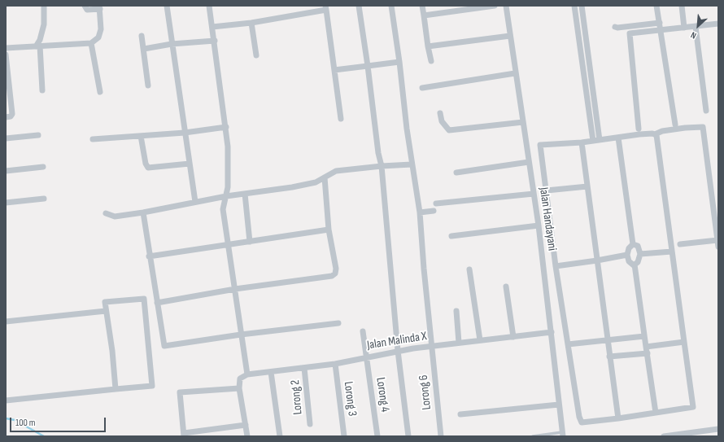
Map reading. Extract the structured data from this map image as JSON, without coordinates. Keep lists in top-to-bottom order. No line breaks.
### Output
{"streets":{"street":["Jalan Handayani","Jalan Malinda X","Lorong 6","Lorong 4","Lorong 2","Lorong 3"]},"crossings":[["Jalan Handayani","Jalan Malinda X"],["Jalan Malinda X","Lorong 6"],["Jalan Malinda X","Lorong 4"],["Jalan Malinda X","Lorong 2"],["Jalan Malinda X","Lorong 3"]],"scale_bar":"100 m","north":"bottom left"}
